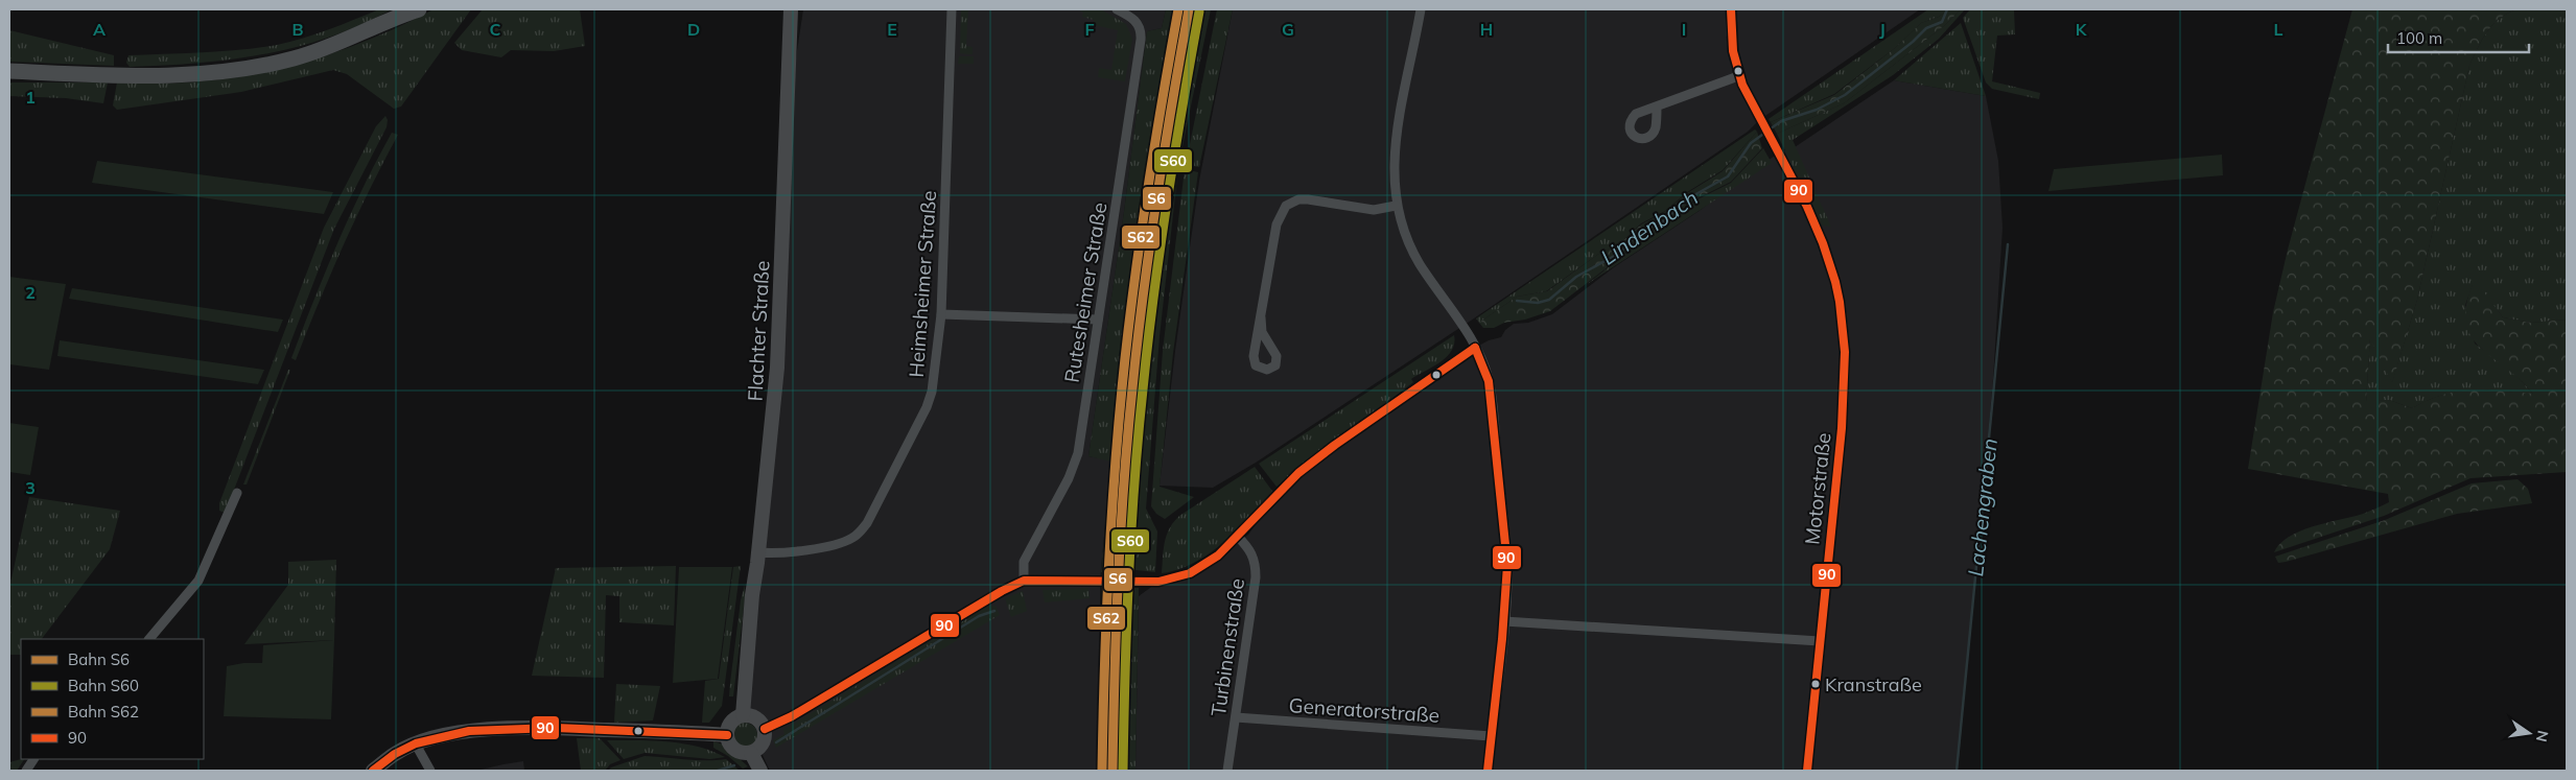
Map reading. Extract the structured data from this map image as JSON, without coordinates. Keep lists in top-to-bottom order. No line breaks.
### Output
{"streets":{"main road":["Flachter Straße"],"street":["Heimsheimer Straße","Rutesheimer Straße","Motorstraße","Turbinenstraße","Generatorstraße"]},"crossings":[["Heimsheimer Straße","Flachter Straße"],["Turbinenstraße","Generatorstraße"]],"water":["Lindenbach","Lachengraben"],"places":["Kranstraße"],"lines":["rail line S6","rail line S62","transit line 90","rail line S60"],"legend":["Bahn S6","Bahn S60","Bahn S62","90"],"scale_bar":"100 m","north":"right","grid":{"columns":["A","B","C","D","E","F","G","H","I","J","K","L"],"rows":["1","2","3"]}}
